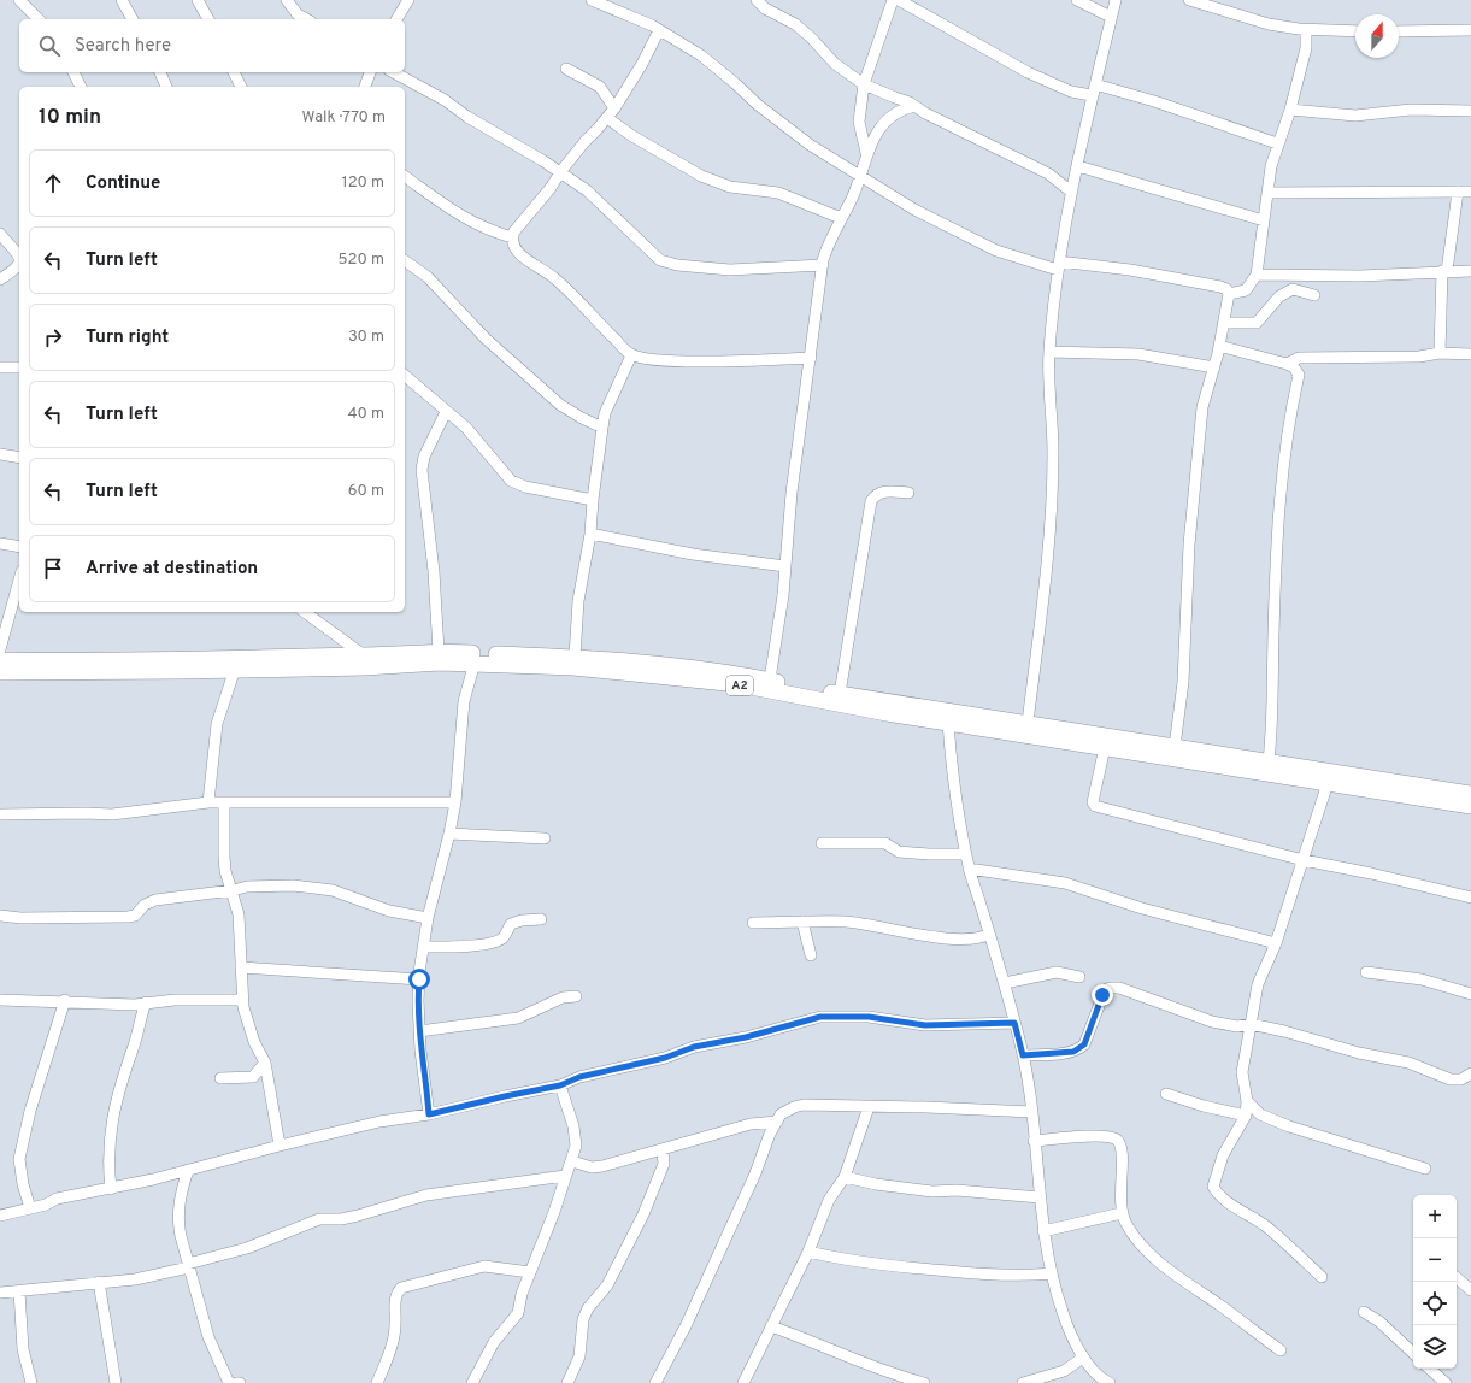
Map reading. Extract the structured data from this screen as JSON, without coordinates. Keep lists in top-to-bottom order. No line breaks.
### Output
{"streets":{"highway":["A2"]},"north":"top","page":{"search":"Search here","heading":["10 min","Walk · 770 m"],"list":[["Continue","120 m"],["Turn left","520 m"],["Turn right","30 m"],["Turn left","40 m"],["Turn left","60 m"],"Arrive at destination"],"map_buttons":["+","−"]}}
